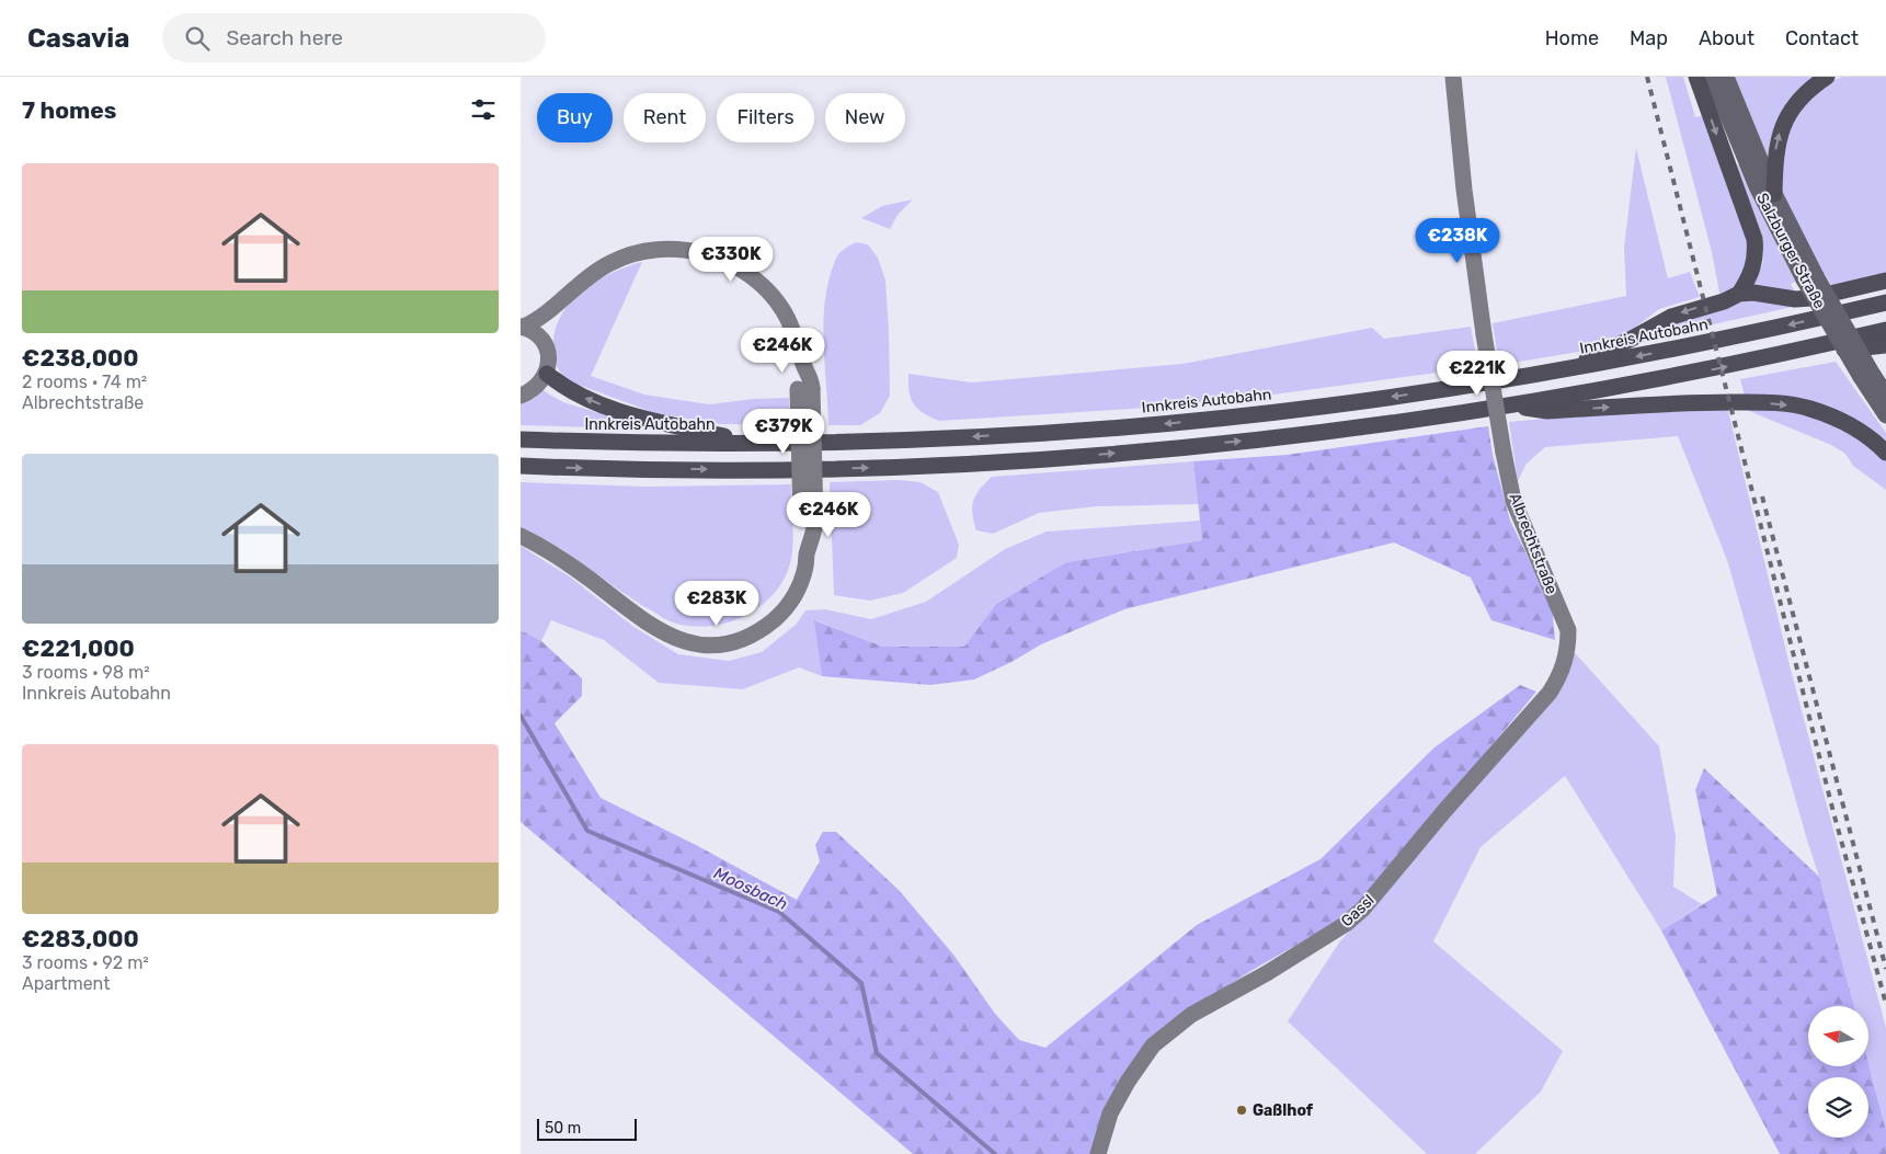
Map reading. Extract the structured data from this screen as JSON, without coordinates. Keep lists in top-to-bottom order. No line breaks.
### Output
{"streets":{"highway":["Innkreis Autobahn"],"main road":["Salzburger Straße"],"street":["Albrechtstraße","Gassl"]},"crossings":[["Albrechtstraße","Gassl"]],"water":["Moosbach"],"places":["Gaßlhof"],"scale_bar":"50 m","north":"left","page":{"header":"Casavia","search":"Search here","nav":["Home","Map","About","Contact"],"heading":"7 homes","chip":["Buy","Rent","Filters","New"],"list":[{"name":"€238,000","note":"2 rooms · 74 m² · Albrechtstraße"},{"name":"€221,000","note":"3 rooms · 98 m² · Innkreis Autobahn"},{"name":"€283,000","note":"3 rooms · 92 m² · Apartment"}],"price":["€238K","€330K","€246K","€221K","€379K","€246K","€283K"],"scale":"50 m"}}
